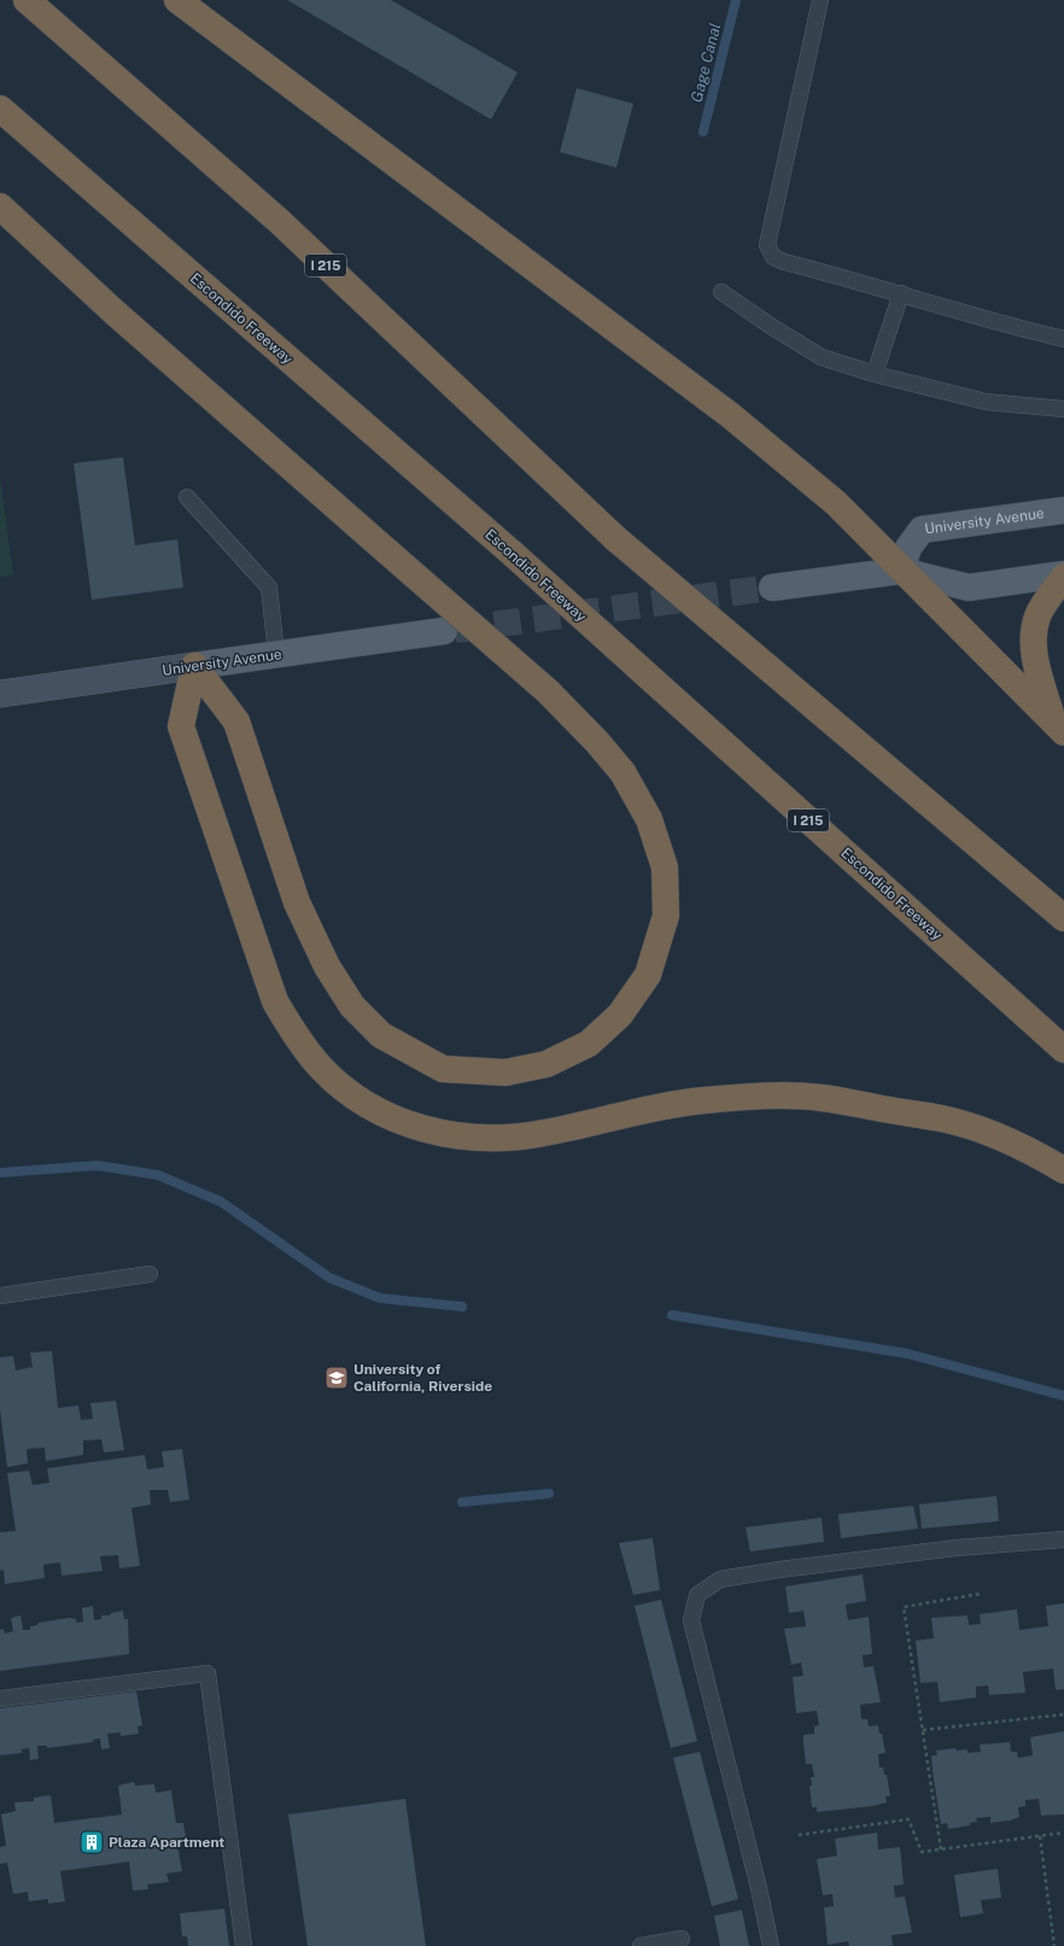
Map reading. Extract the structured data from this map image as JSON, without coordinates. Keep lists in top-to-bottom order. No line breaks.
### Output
{"streets":{"highway":["I 215","Escondido Freeway"],"main road":["University Avenue"]},"water":["Gage Canal"],"places":{"school or university":["University of California, Riverside"],"building":["Plaza Apartment"]}}
